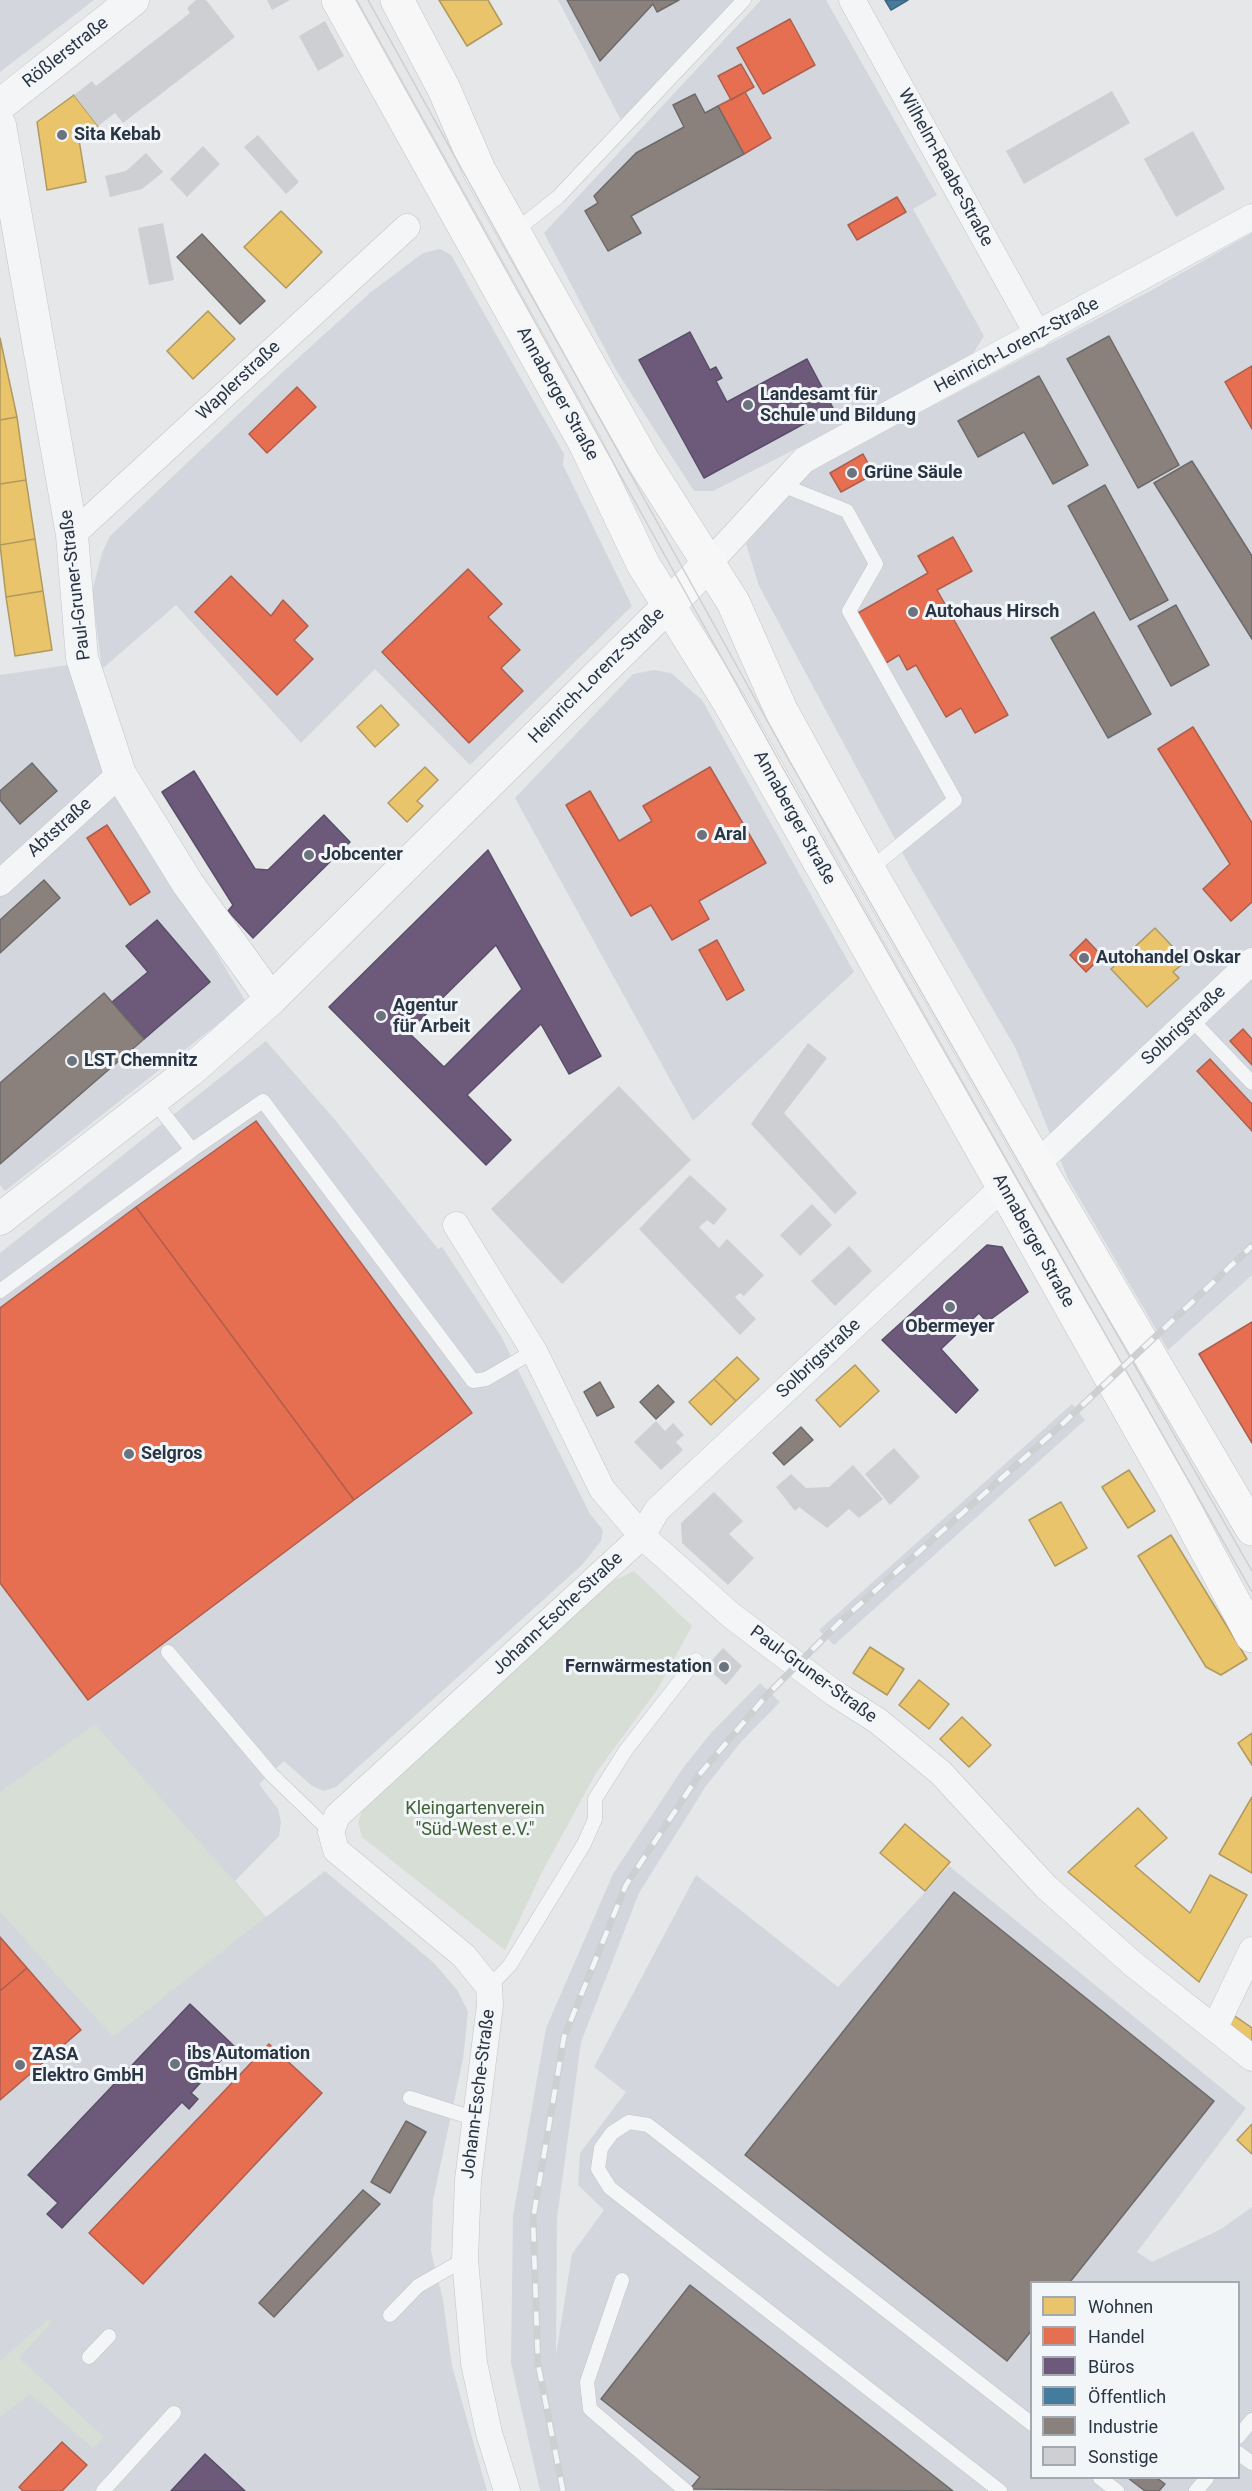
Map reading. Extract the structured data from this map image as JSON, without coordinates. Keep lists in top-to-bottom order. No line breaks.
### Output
{"streets":{"main road":["Heinrich-Lorenz-Straße","Annaberger Straße"],"street":["Rößlerstraße","Wilhelm-Raabe-Straße","Waplerstraße","Paul-Gruner-Straße","Abtstraße","Solbrigstraße","Johann-Esche-Straße"]},"crossings":[["Wilhelm-Raabe-Straße","Heinrich-Lorenz-Straße"],["Heinrich-Lorenz-Straße","Annaberger Straße"],["Heinrich-Lorenz-Straße","Paul-Gruner-Straße"],["Waplerstraße","Paul-Gruner-Straße"],["Annaberger Straße","Solbrigstraße"],["Paul-Gruner-Straße","Abtstraße"],["Paul-Gruner-Straße","Solbrigstraße"],["Paul-Gruner-Straße","Johann-Esche-Straße"],["Solbrigstraße","Johann-Esche-Straße"]],"parks":["Kleingartenverein \"Süd-West e.V.\""],"places":["Sita Kebab","Landesamt für Schule und Bildung","Grüne Säule","Autohaus Hirsch","Aral","Jobcenter","Autohandel Oskar","Agentur für Arbeit","LST Chemnitz","Obermeyer","Selgros","Fernwärmestation","ibs Automation GmbH","ZASA Elektro GmbH"],"legend":["Wohnen","Handel","Büros","Öffentlich","Industrie","Sonstige"]}
